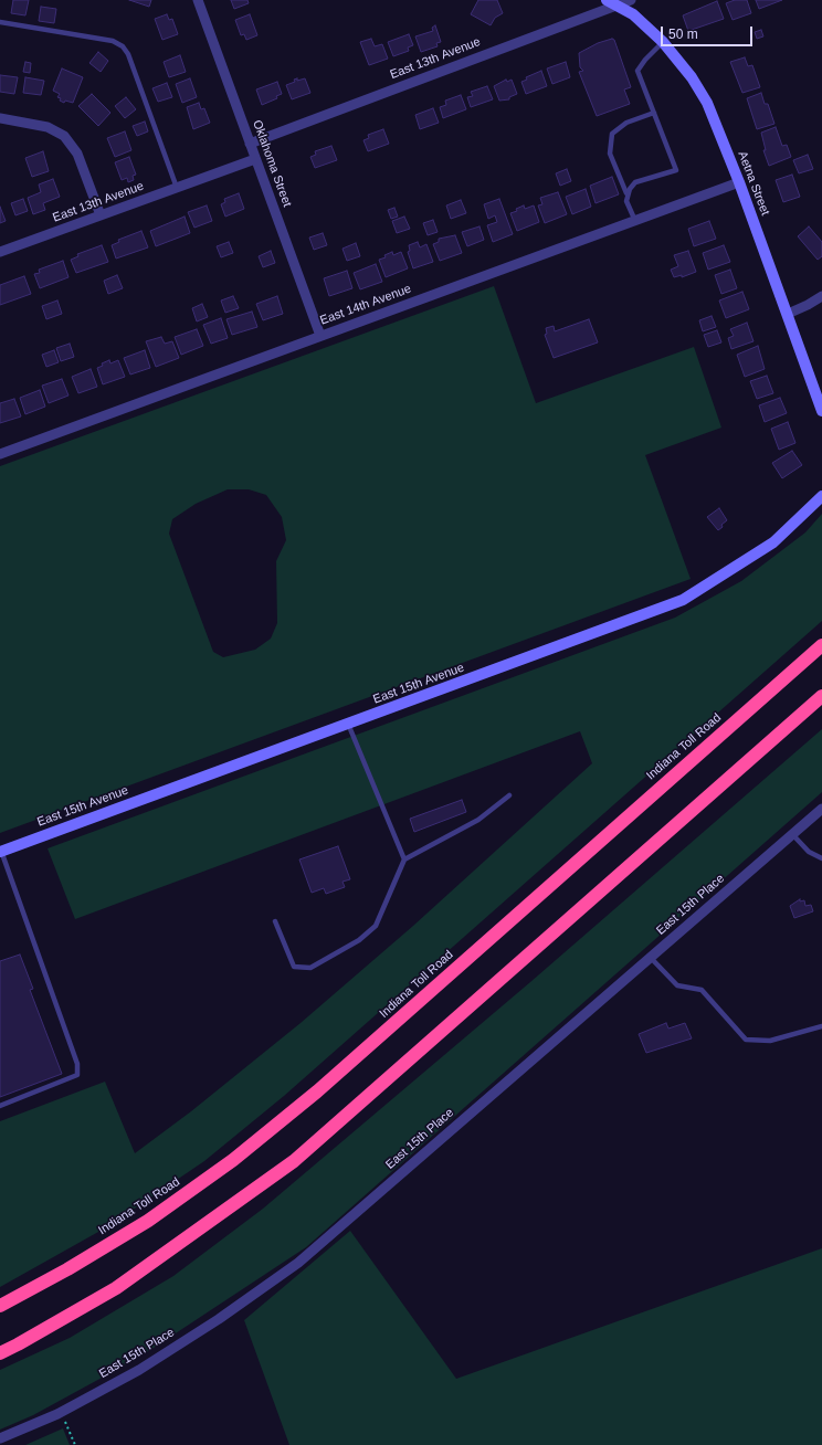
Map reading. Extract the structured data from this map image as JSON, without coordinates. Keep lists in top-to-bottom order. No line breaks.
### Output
{"streets":{"highway":["Indiana Toll Road"],"street":["East 13th Avenue","Oklahoma Street","Aetna Street","East 14th Avenue","East 15th Avenue","East 15th Place"]},"crossings":[["East 13th Avenue","Oklahoma Street"],["East 13th Avenue","Aetna Street"],["Oklahoma Street","East 14th Avenue"],["Aetna Street","East 14th Avenue"]],"scale_bar":"50 m"}
